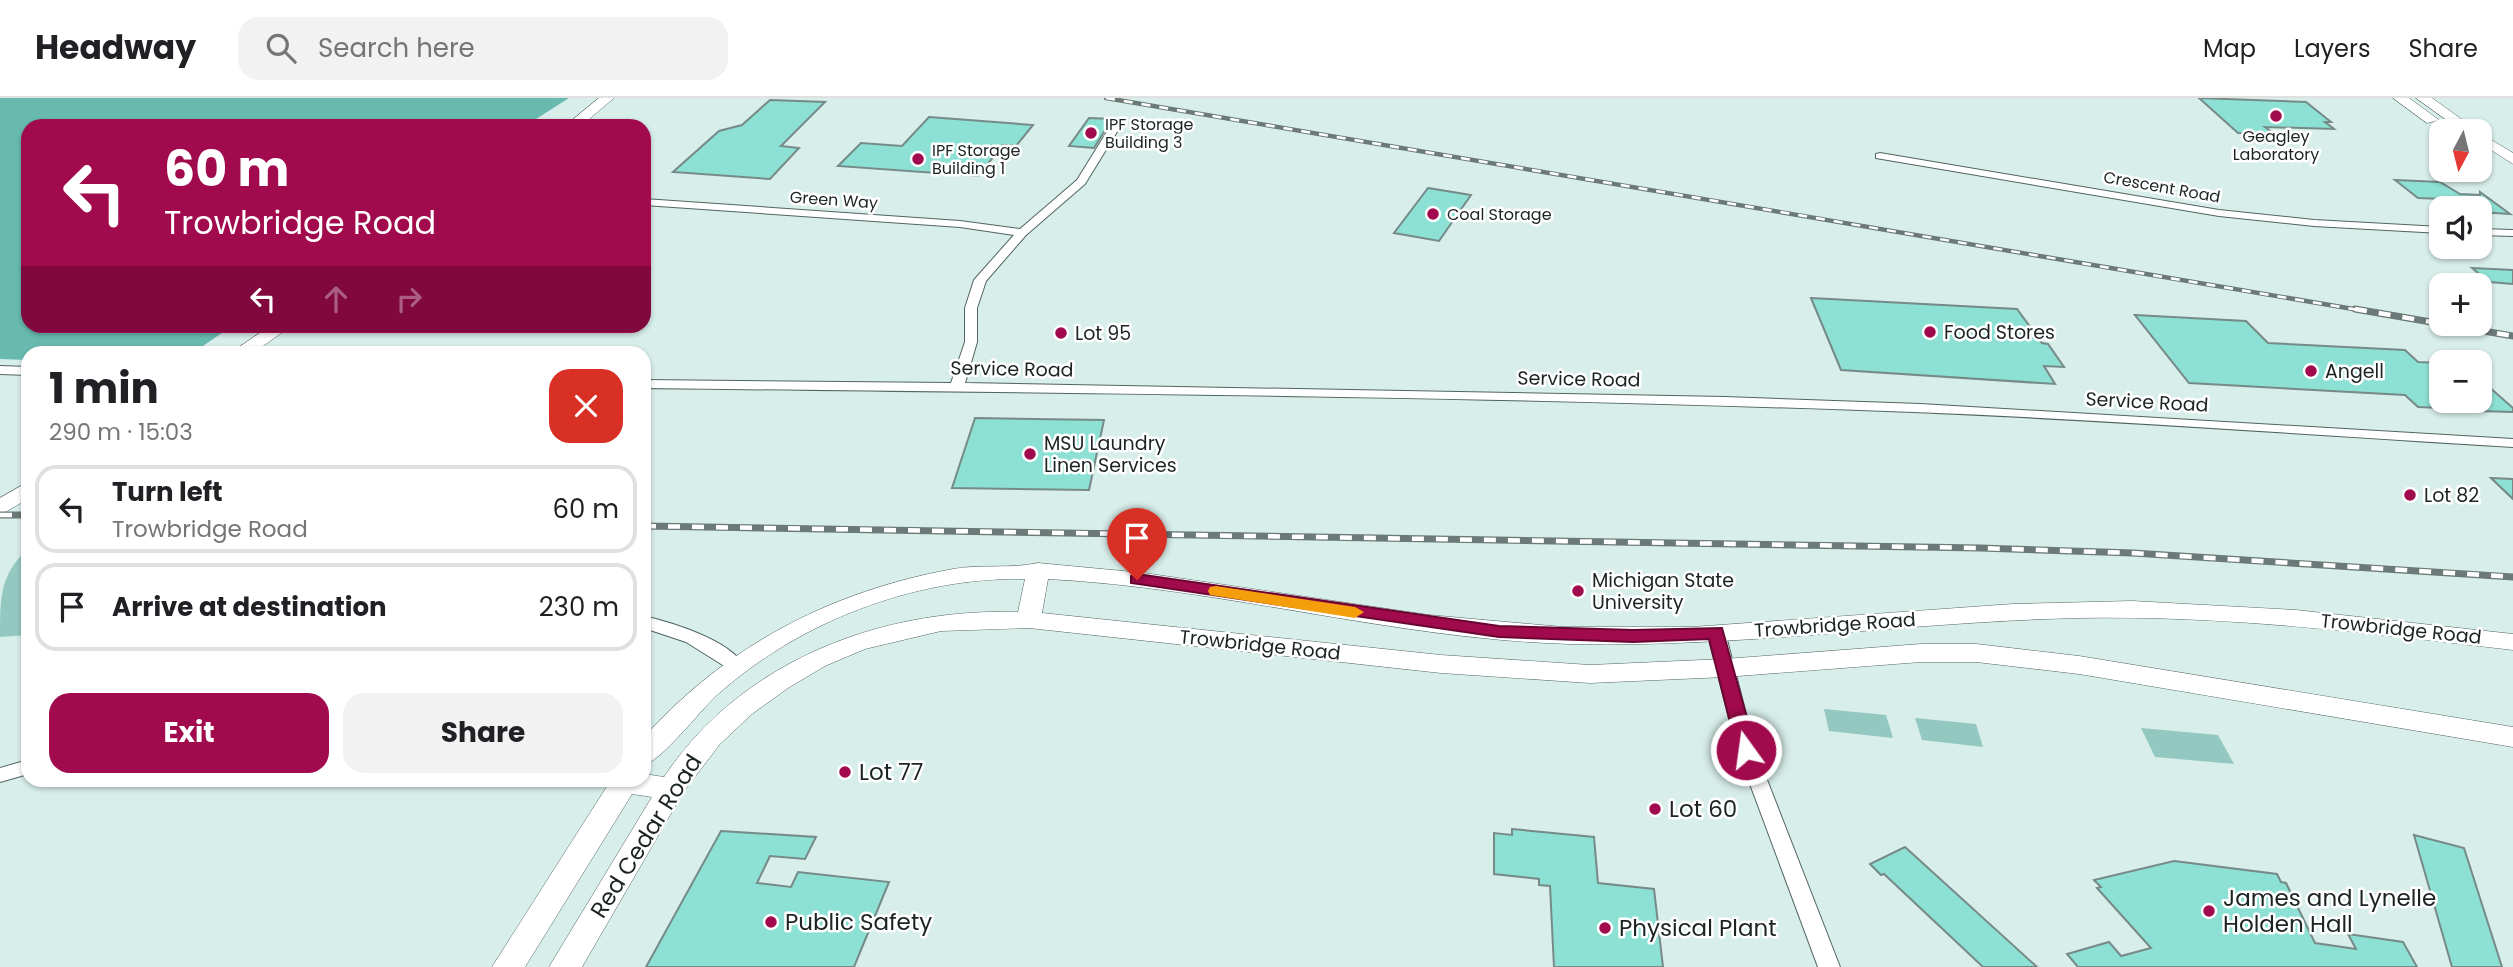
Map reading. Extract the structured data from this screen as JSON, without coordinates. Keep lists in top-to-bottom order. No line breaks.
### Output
{"streets":{"street":["Crescent Road","Green Way","Service Road","Trowbridge Road","Red Cedar Road"]},"crossings":[["Trowbridge Road","Red Cedar Road"]],"places":["Geagley Laboratory","IPF Storage Building 3","IPF Storage Building 1","Coal Storage","Food Stores","Lot 95","Angell","MSU Laundry Linen Services","Lot 82","Michigan State University","Lot 77","Lot 60","James and Lynelle Holden Hall","Public Safety","Physical Plant"],"north":"bottom","page":{"header":"Headway","search":"Search here","nav":["Map","Layers","Share"],"map_buttons":["+","−"],"turn":["60 m","Trowbridge Road"],"heading":["1 min","290 m · 15:03"],"list":[{"name":"Turn left","note":"Trowbridge Road","value":"60 m"},{"name":"Arrive at destination","value":"230 m"}],"buttons":["Exit","Share"]}}
